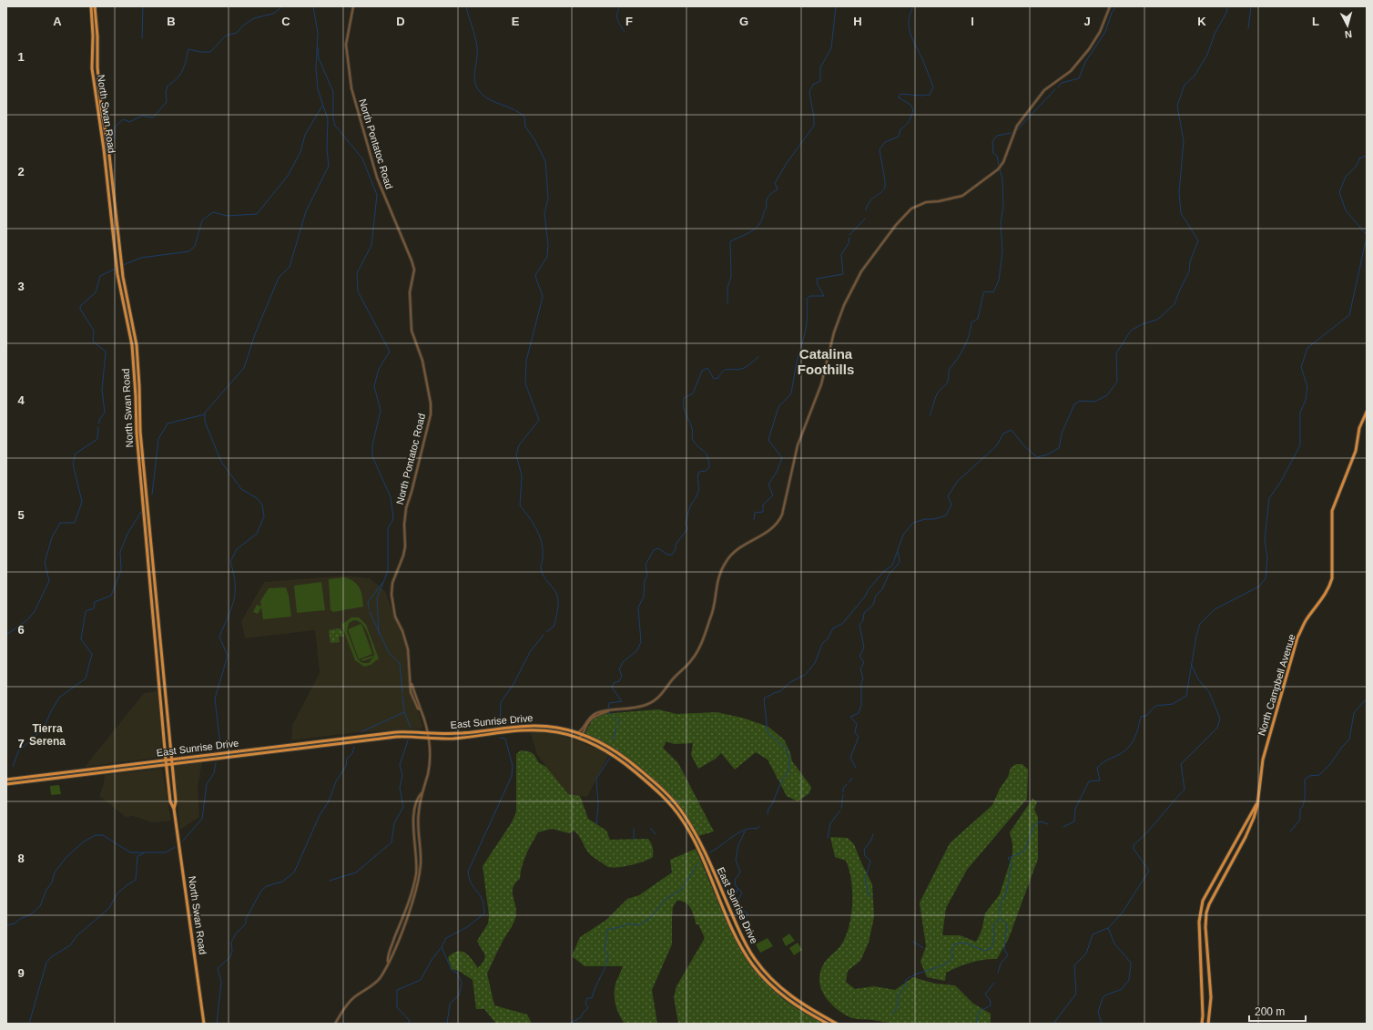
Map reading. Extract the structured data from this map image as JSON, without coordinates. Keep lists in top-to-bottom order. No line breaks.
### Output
{"streets":{"main road":["North Swan Road","North Campbell Avenue","East Sunrise Drive"],"street":["North Pontatoc Road"]},"crossings":[["North Swan Road","East Sunrise Drive"],["North Pontatoc Road","East Sunrise Drive"]],"districts":["Catalina Foothills","Tierra Serena"],"scale_bar":"200 m","north":"bottom","grid":{"columns":["A","B","C","D","E","F","G","H","I","J","K","L"],"rows":["1","2","3","4","5","6","7","8","9"]}}
